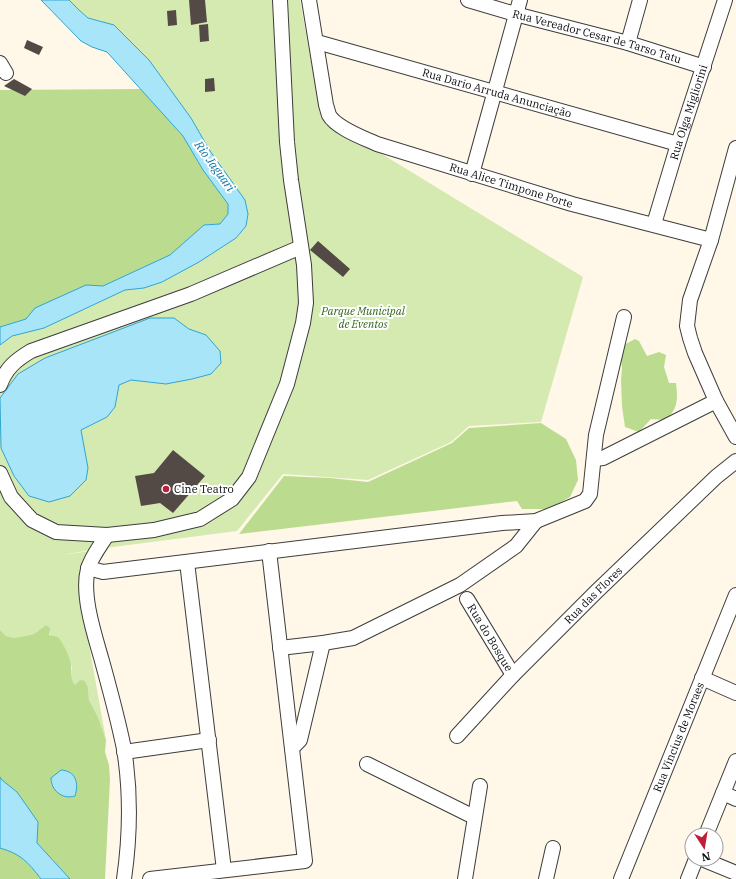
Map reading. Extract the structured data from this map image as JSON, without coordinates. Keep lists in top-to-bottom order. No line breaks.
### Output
{"streets":{"street":["Rua Vereador Cesar de Tarso Tatu","Rua Dario Arruda Anunciação","Rua Olga Migliorini","Rua Alice Timpone Porte","Rua das Flores","Rua do Bosque","Rua Vincius de Moraes"]},"crossings":[["Rua Vereador Cesar de Tarso Tatu","Rua Olga Migliorini"],["Rua Dario Arruda Anunciação","Rua Olga Migliorini"],["Rua Dario Arruda Anunciação","Rua Alice Timpone Porte"],["Rua Olga Migliorini","Rua Alice Timpone Porte"],["Rua das Flores","Rua do Bosque"]],"water":["Rio Jaguari"],"parks":["Parque Municipal de Eventos"],"places":["Cine Teatro"],"north":"bottom"}
